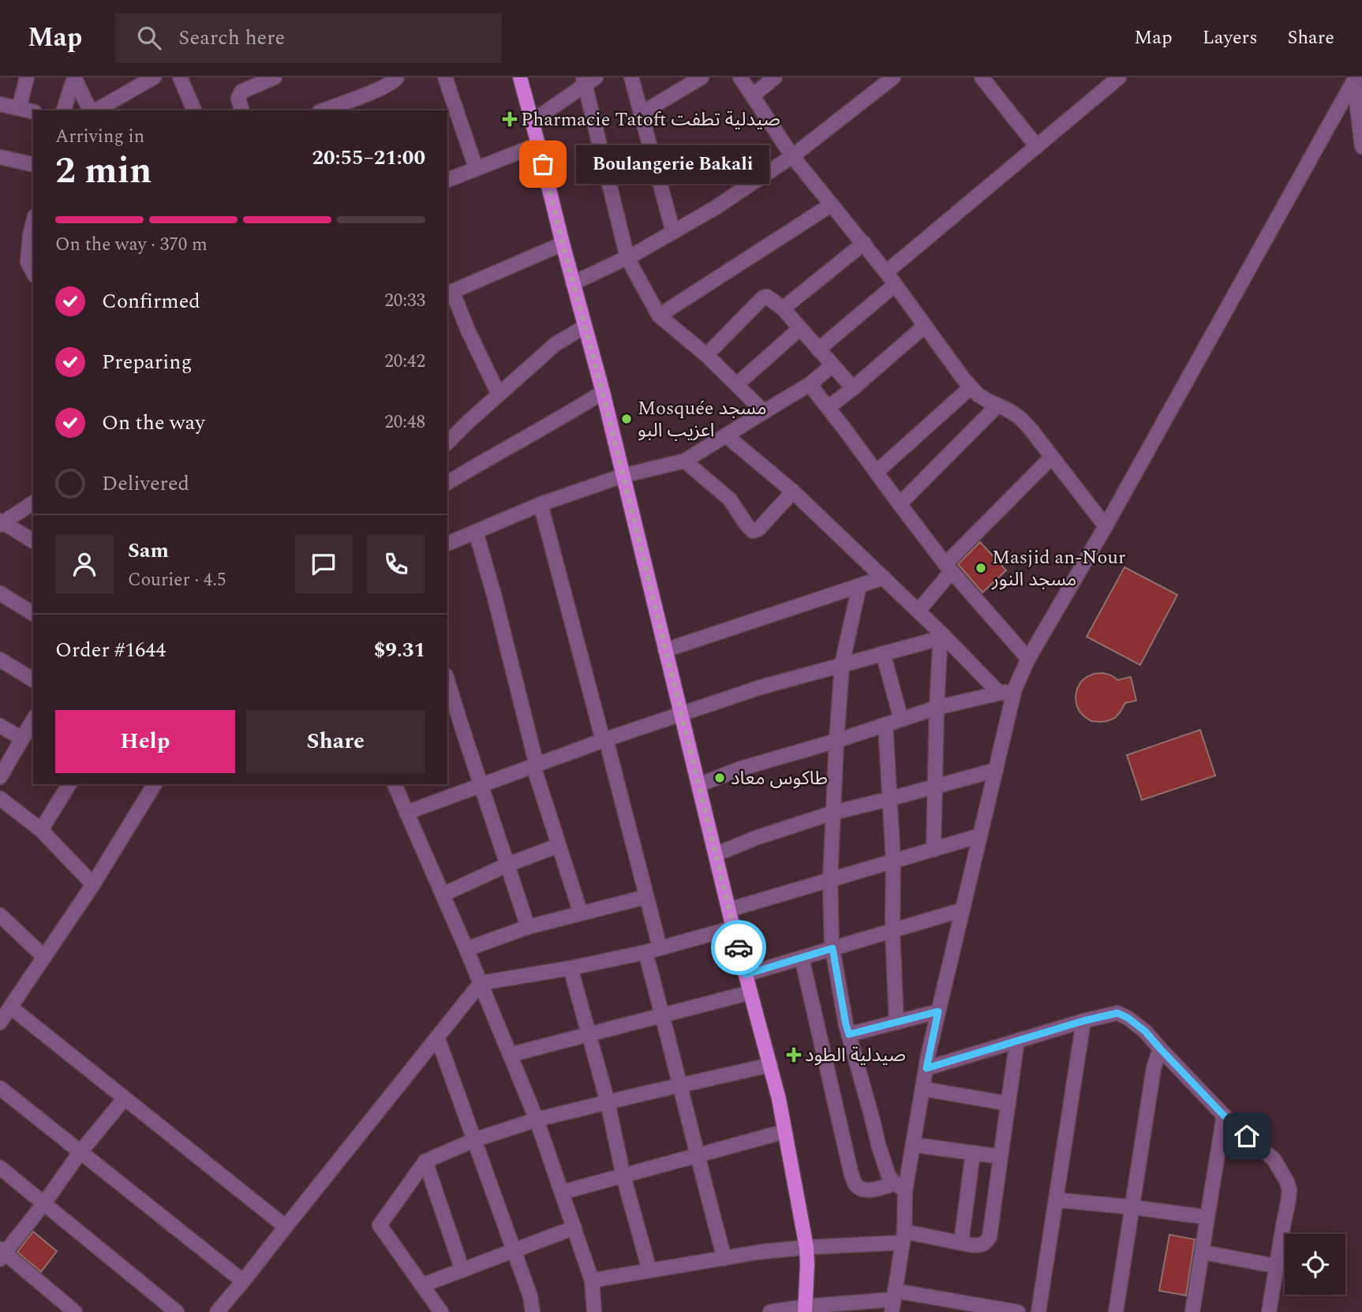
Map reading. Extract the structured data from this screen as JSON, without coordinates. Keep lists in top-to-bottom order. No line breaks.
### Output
{"places":{"health":["Pharmacie Tatoft صيدلية تطفت","صيدلية الطود"],"other":["Boulangerie Bakali","Mosquée مسجد اعزيب البو","Masjid an-Nour مسجد النور","طاكوس معاد"]},"page":{"header":"Map","search":"Search here","nav":["Map","Layers","Share"],"heading":["2 min","Arriving in","20:55–21:00"],"panel":["Sam","Courier · 4.5","Order #1644","$9.31"],"bubble":"Boulangerie Bakali","bar":"On the way · 370 m","list":[["Confirmed","20:33"],["Preparing","20:42"],["On the way","20:48"],"Delivered"],"buttons":["Help","Share"]}}
